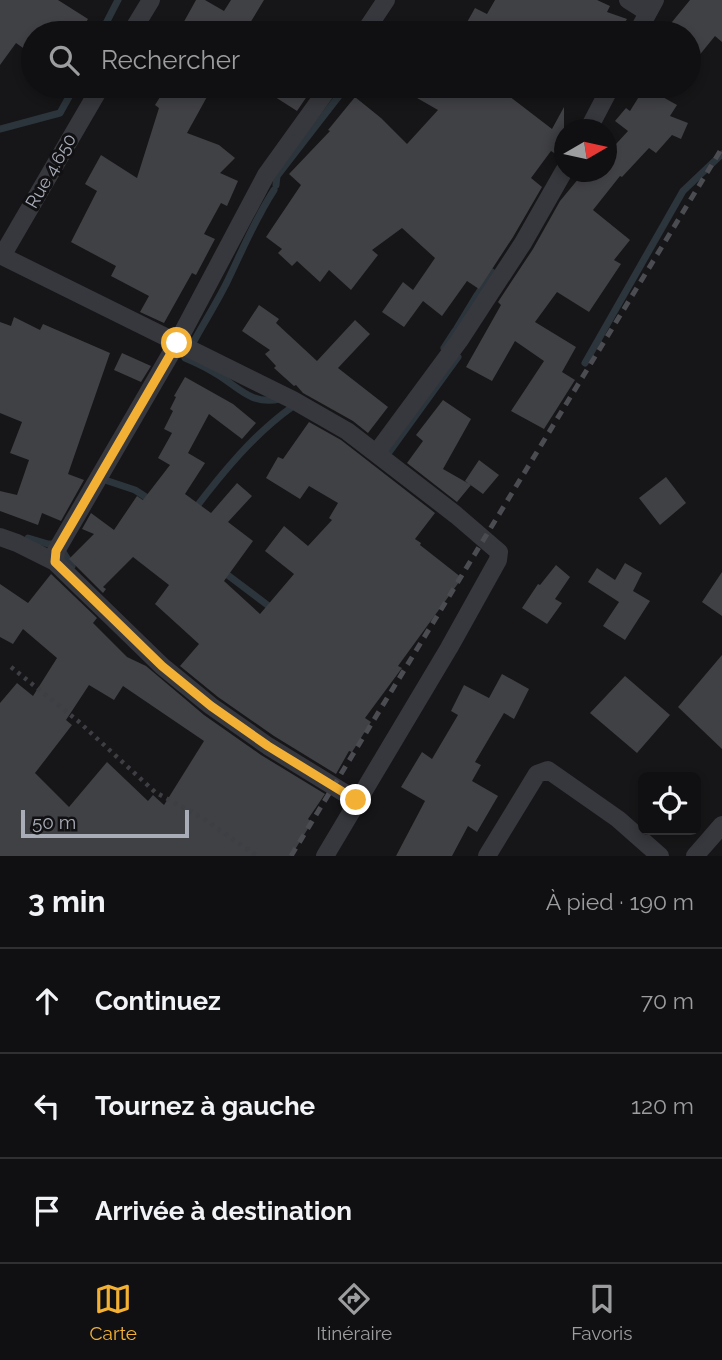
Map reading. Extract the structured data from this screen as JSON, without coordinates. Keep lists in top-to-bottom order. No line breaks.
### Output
{"streets":{"street":["Rue 4.650"]},"scale_bar":"50 m","north":"right","page":{"search":"Rechercher","scale":"50 m","heading":["3 min","À pied · 190 m"],"list":[["Continuez","70 m"],["Tournez à gauche","120 m"],"Arrivée à destination"],"nav":["Carte","Itinéraire","Favoris"]}}
